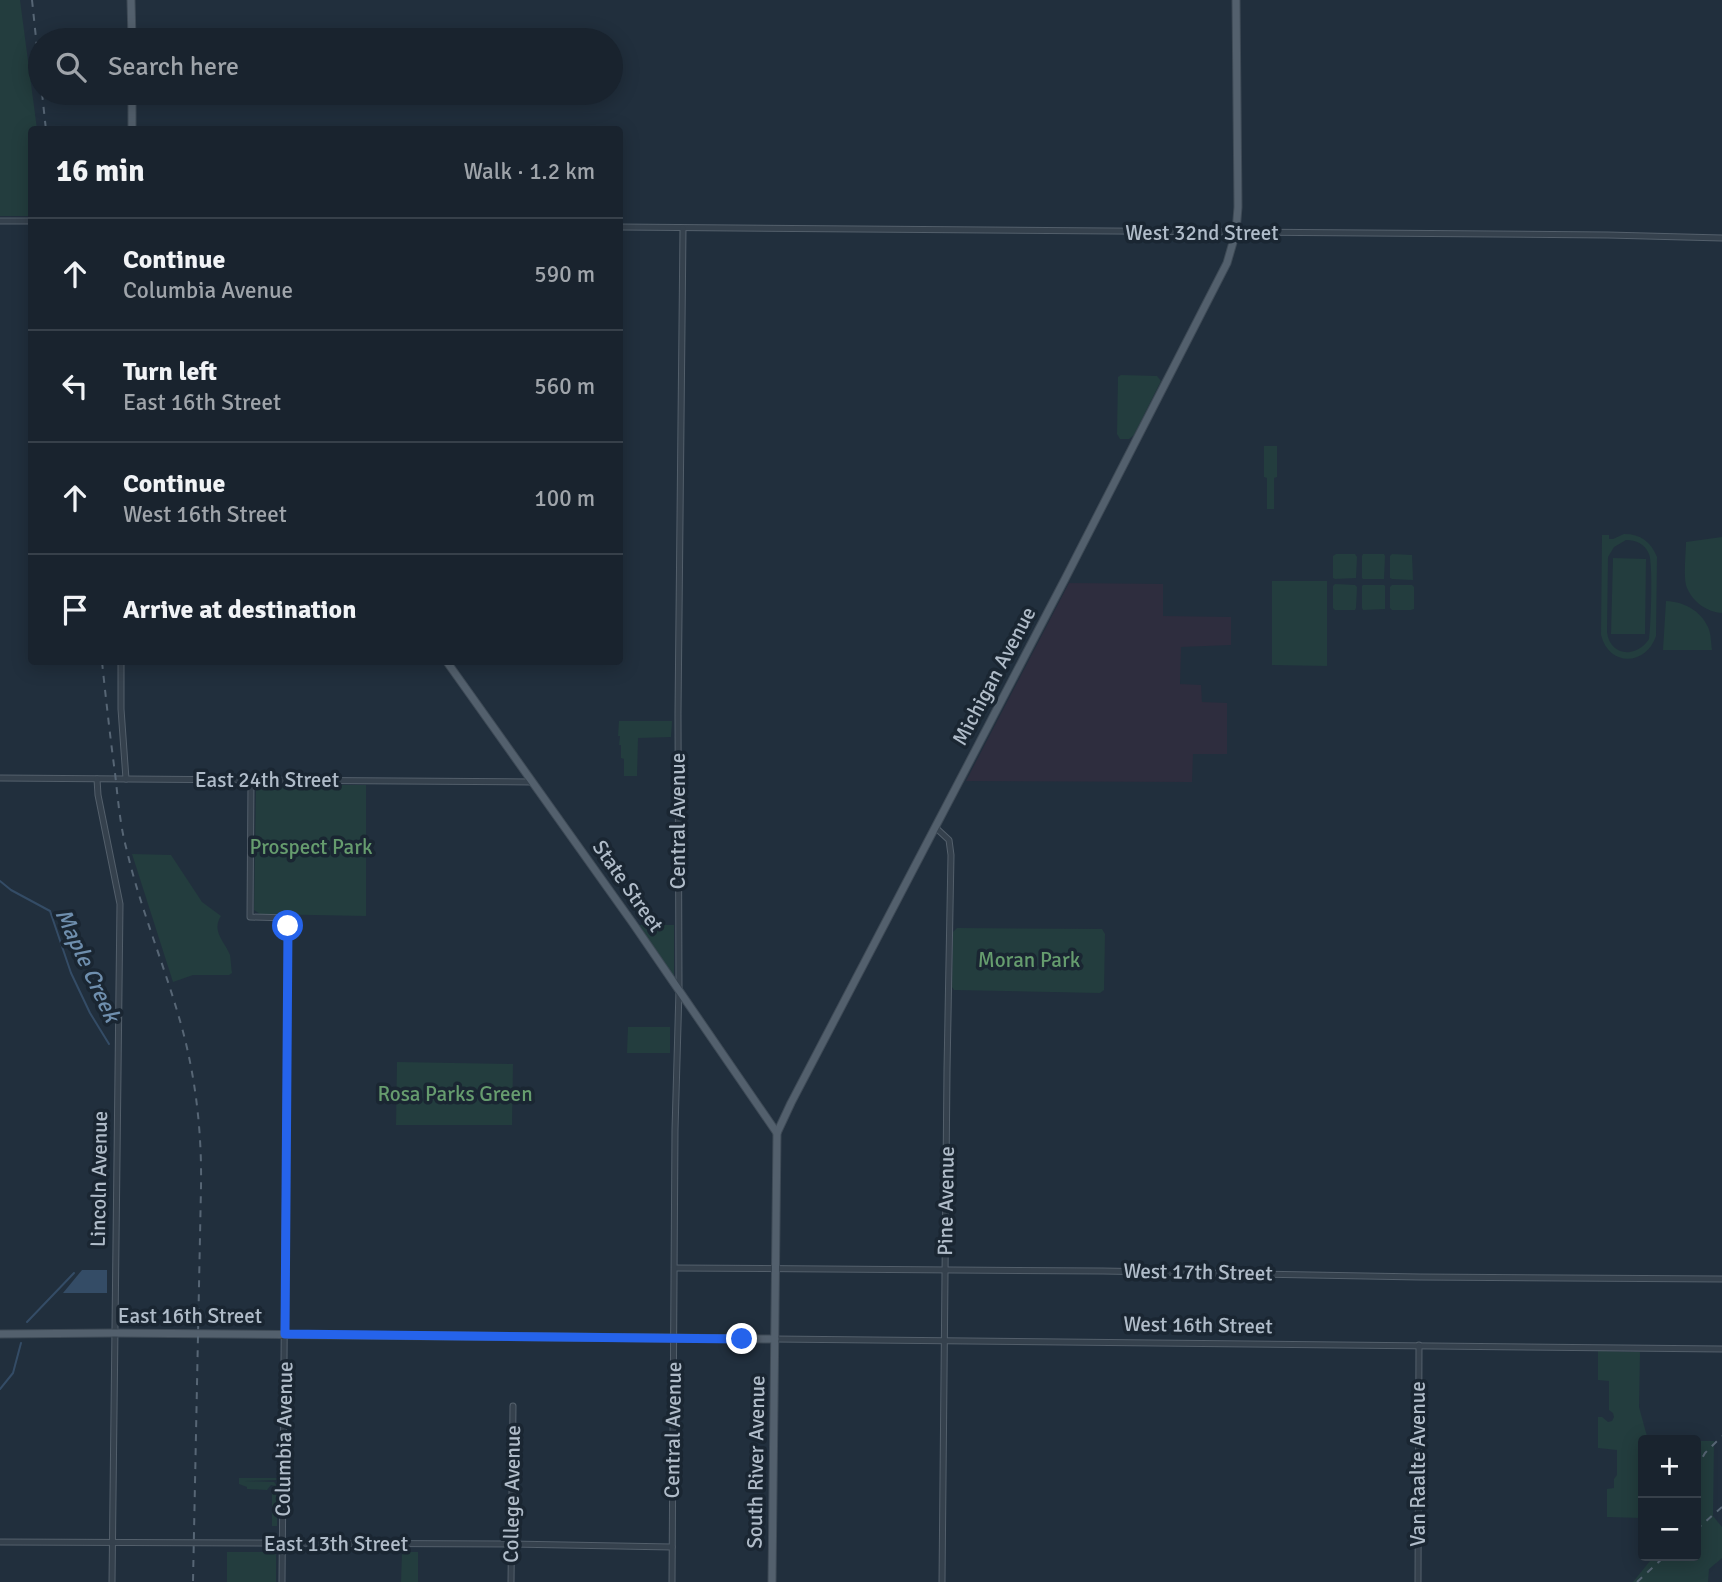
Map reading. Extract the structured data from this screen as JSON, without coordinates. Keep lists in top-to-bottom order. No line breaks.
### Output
{"streets":{"main road":["Michigan Avenue","State Street","East 16th Street","West 16th Street","South River Avenue"],"street":["West 32nd Street","East 24th Street","Central Avenue","Lincoln Avenue","Pine Avenue","West 17th Street","Columbia Avenue","Van Raalte Avenue","College Avenue","East 13th Street"]},"crossings":[["West 32nd Street","Michigan Avenue"],["West 32nd Street","Central Avenue"],["Michigan Avenue","State Street"],["Michigan Avenue","Pine Avenue"],["Michigan Avenue","South River Avenue"],["East 24th Street","State Street"],["East 24th Street","Lincoln Avenue"],["East 24th Street","Columbia Avenue"],["Central Avenue","State Street"],["Central Avenue","West 17th Street"],["Central Avenue","East 16th Street"],["Central Avenue","West 16th Street"],["Central Avenue","East 13th Street"],["State Street","South River Avenue"],["Lincoln Avenue","East 16th Street"],["Lincoln Avenue","East 13th Street"],["Pine Avenue","West 17th Street"],["Pine Avenue","West 16th Street"],["West 17th Street","South River Avenue"],["East 16th Street","West 16th Street"],["East 16th Street","Columbia Avenue"],["West 16th Street","South River Avenue"],["West 16th Street","Van Raalte Avenue"],["Columbia Avenue","East 13th Street"],["College Avenue","East 13th Street"]],"water":["Maple Creek"],"parks":["Prospect Park","Moran Park","Rosa Parks Green"],"page":{"search":"Search here","heading":["16 min","Walk · 1.2 km"],"list":[["Continue","Columbia Avenue","590 m"],["Turn left","East 16th Street","560 m"],["Continue","West 16th Street","100 m"],"Arrive at destination"],"map_buttons":["+","−"]}}
